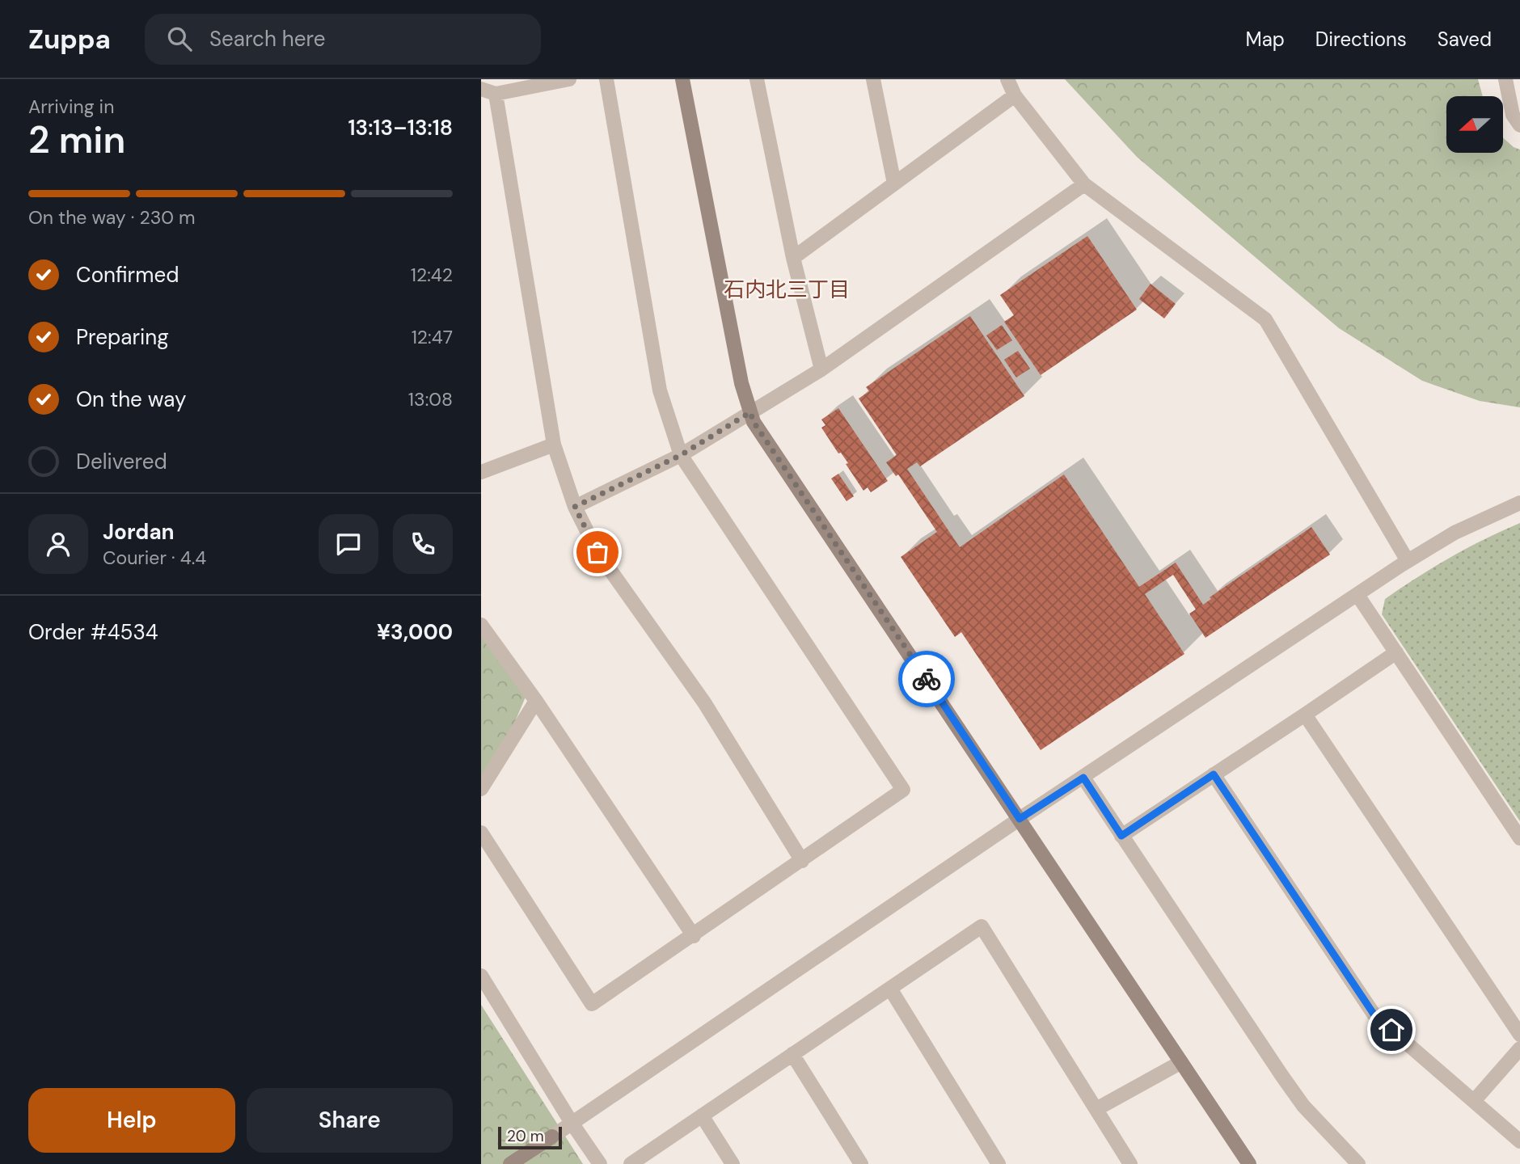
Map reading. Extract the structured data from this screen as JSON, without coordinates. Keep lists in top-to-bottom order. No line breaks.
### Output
{"districts":["石内北三丁目"],"scale_bar":"20 m","north":"left","page":{"header":"Zuppa","search":"Search here","nav":["Map","Directions","Saved"],"heading":["2 min","Arriving in","13:13–13:18"],"panel":["Jordan","Courier · 4.4","Order #4534","¥3,000"],"bar":"On the way · 230 m","list":[["Confirmed","12:42"],["Preparing","12:47"],["On the way","13:08"],"Delivered"],"buttons":["Help","Share"],"scale":"20 m"}}
